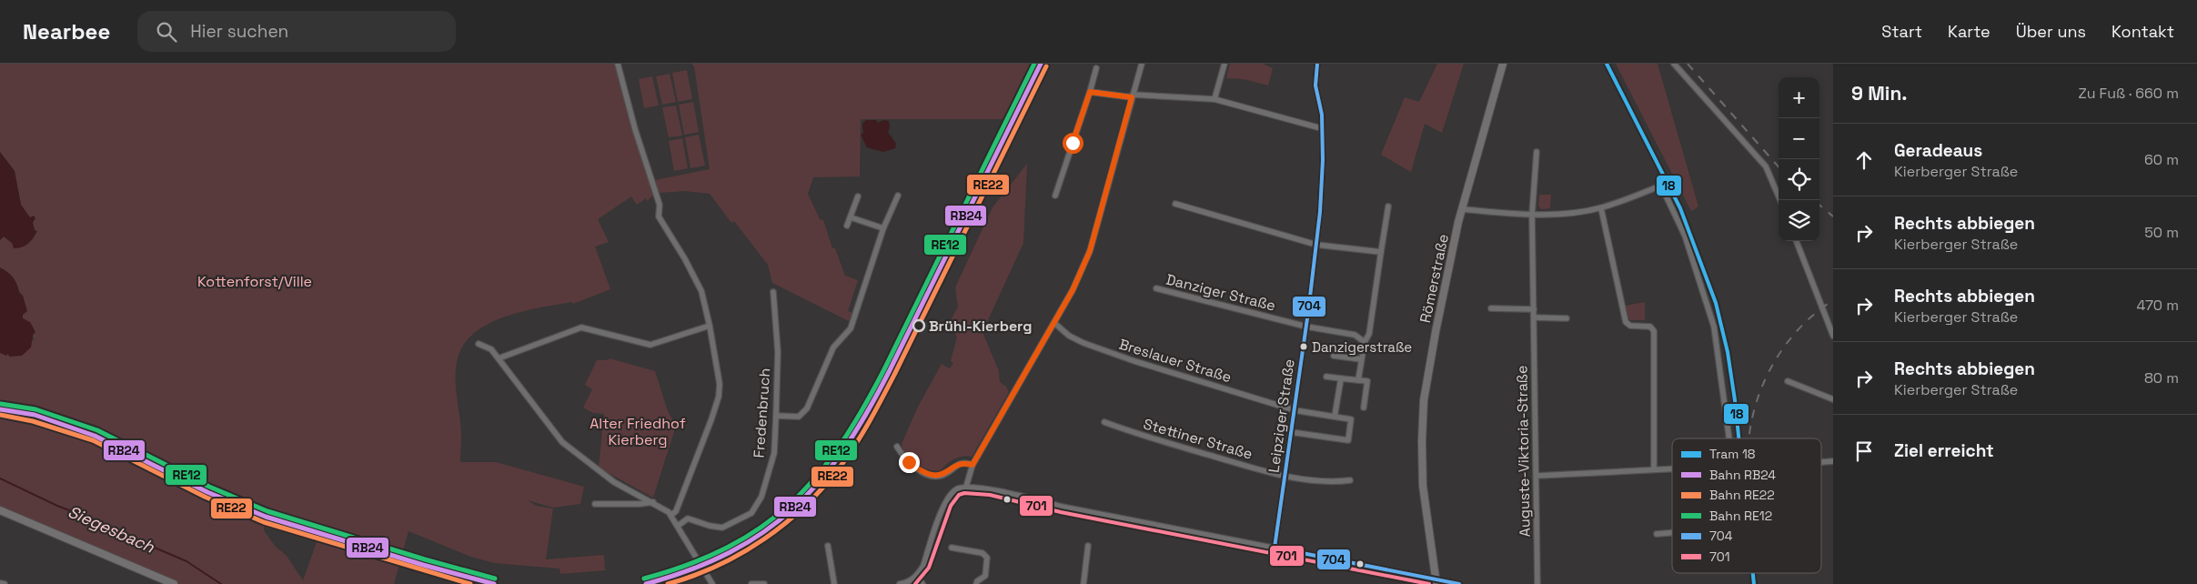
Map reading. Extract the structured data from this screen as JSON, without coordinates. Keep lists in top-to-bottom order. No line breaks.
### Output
{"streets":{"main road":["Römerstraße"],"street":["Danziger Straße","Breslauer Straße","Fredenbruch","Leipziger Straße","Stettiner Straße","Auguste-Viktoria-Straße"]},"crossings":[["Danziger Straße","Leipziger Straße"],["Breslauer Straße","Leipziger Straße"],["Leipziger Straße","Stettiner Straße"]],"water":["Siegesbach"],"parks":["Kottenforst/Ville","Alter Friedhof Kierberg"],"places":["Brühl-Kierberg","Danzigerstraße"],"lines":["tram line 18","rail line RB24","rail line RE12","transit line 704","rail line RE22","transit line 701"],"legend":["Tram 18","Bahn RB24","Bahn RE22","Bahn RE12","704","701"],"page":{"header":"Nearbee","search":"Hier suchen","nav":["Start","Karte","Über uns","Kontakt"],"heading":["9 Min.","Zu Fuß · 660 m"],"map_buttons":["+","−"],"list":[["Geradeaus","Kierberger Straße","60 m"],["Rechts abbiegen","Kierberger Straße","50 m"],["Rechts abbiegen","Kierberger Straße","470 m"],["Rechts abbiegen","Kierberger Straße","80 m"],"Ziel erreicht"]}}
